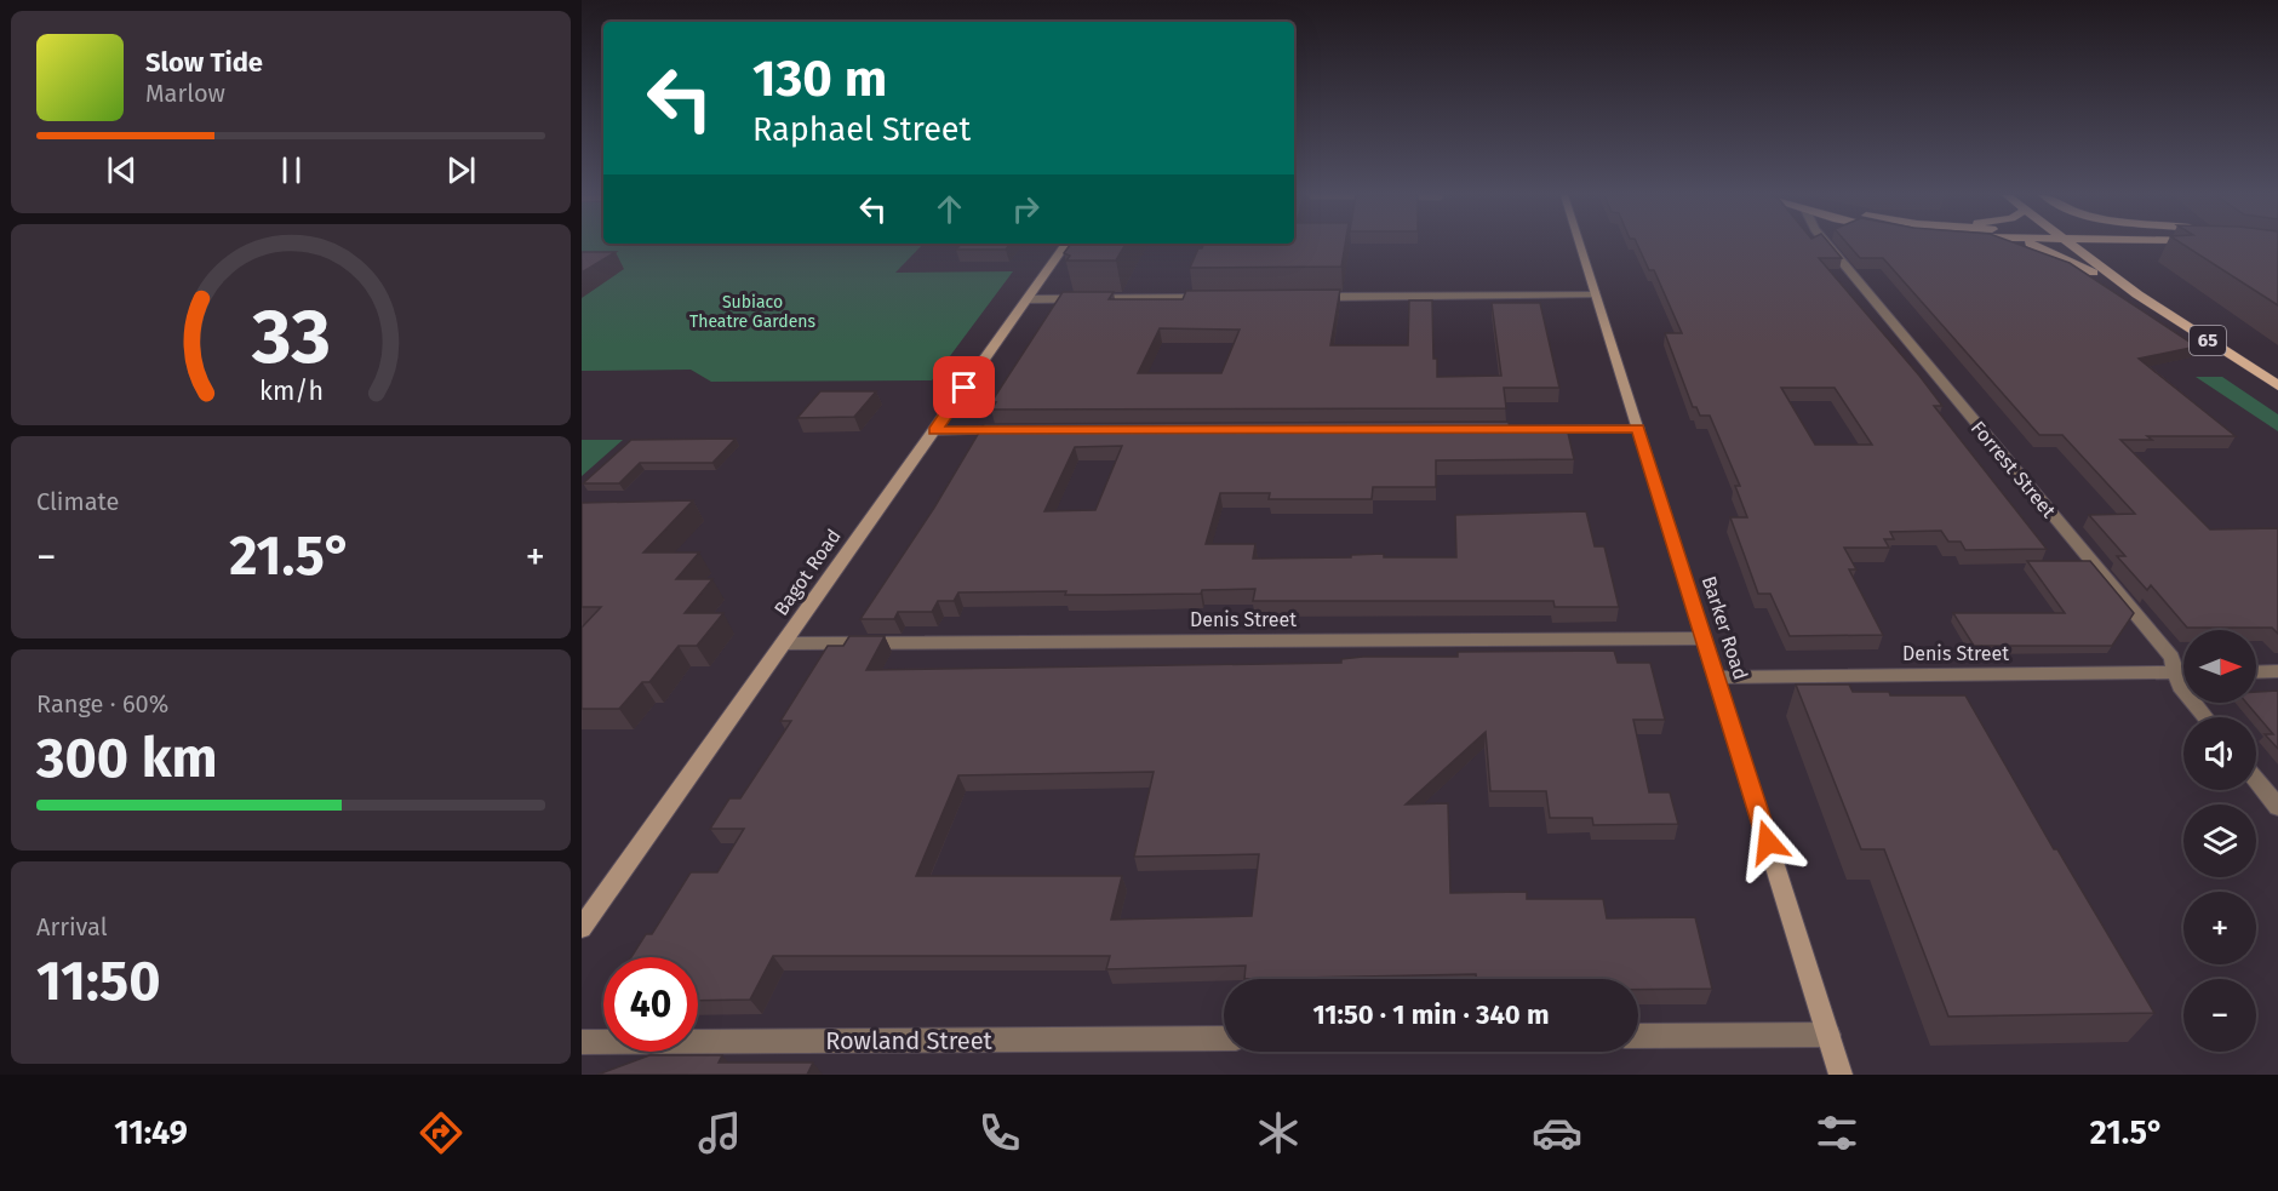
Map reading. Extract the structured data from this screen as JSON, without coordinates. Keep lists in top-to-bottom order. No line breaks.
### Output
{"streets":{"main road":["65"],"street":["Forrest Street","Bagot Road","Denis Street","Barker Road","Rowland Street"]},"crossings":[["Forrest Street","Denis Street"],["Bagot Road","Denis Street"],["Denis Street","Barker Road"]],"parks":["Subiaco Theatre Gardens"],"north":"right","page":{"turn":["130 m","Raphael Street"],"song":["Slow Tide","Marlow"],"tile":["Climate",["Range · 60%","300 km"],["Arrival","11:50"]],"heat":["−","21.5°","+"],"map_buttons":["+","−"],"limit":"40","trip":"11:50 · 1 min · 340 m","tabs":["11:49","21.5°"],"gauge":["33","km/h"]}}
